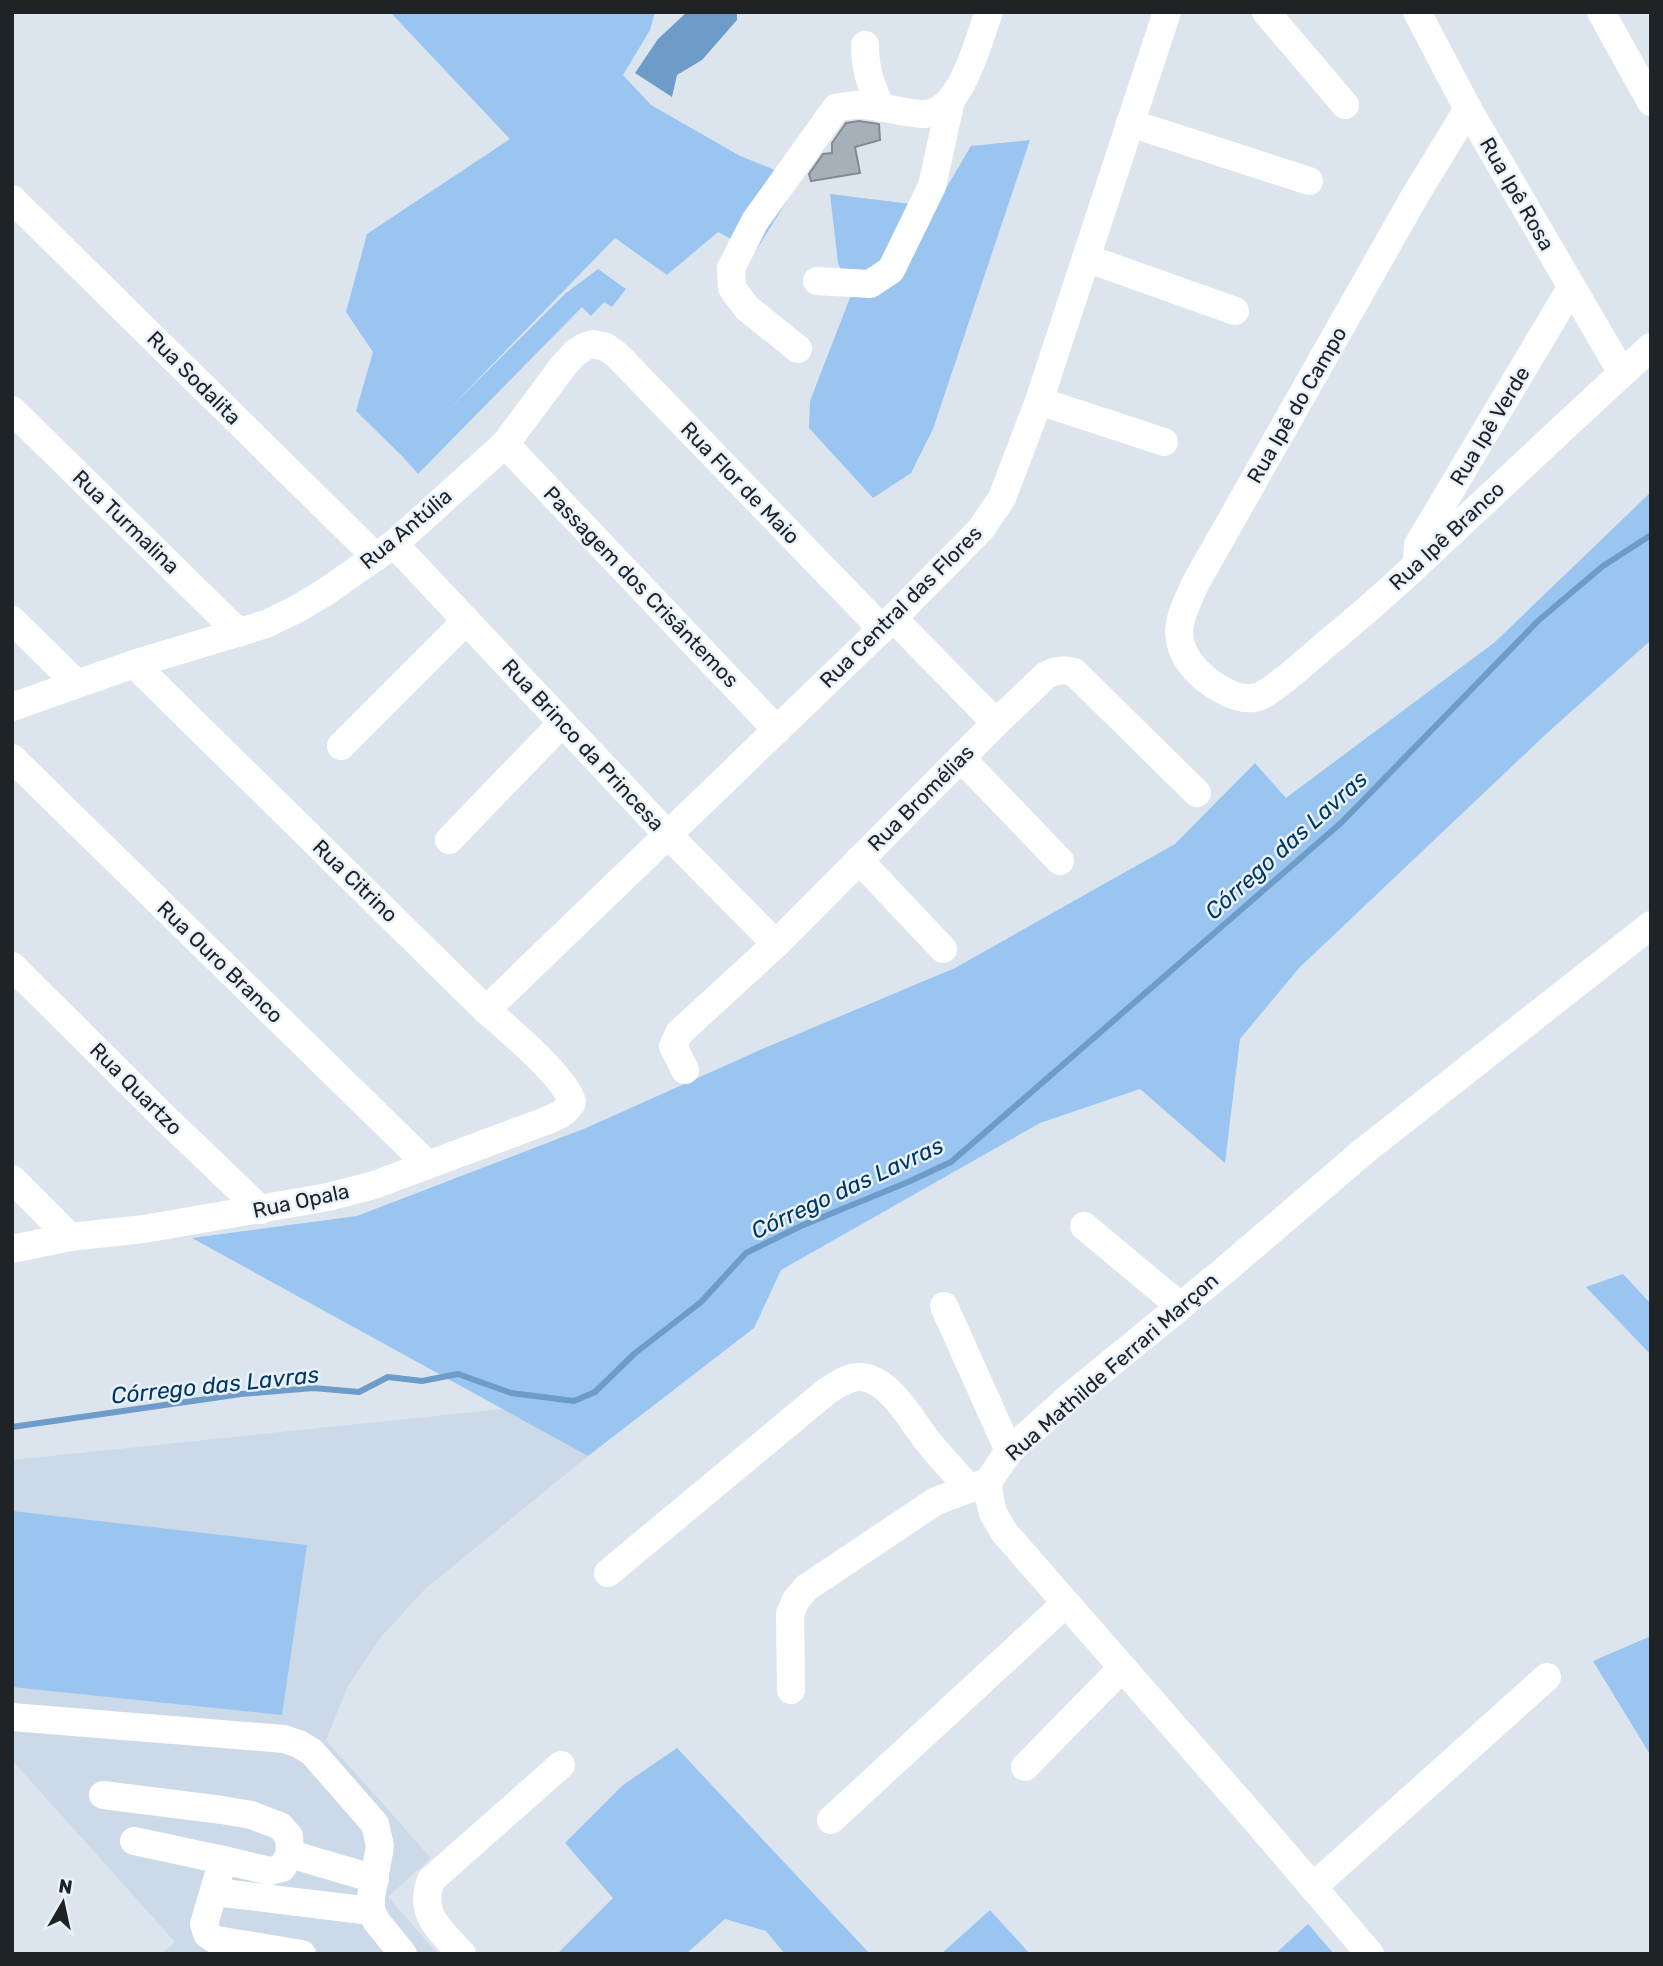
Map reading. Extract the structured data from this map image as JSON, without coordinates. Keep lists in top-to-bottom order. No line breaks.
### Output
{"streets":{"street":["Rua Ipê Rosa","Rua Sodalita","Rua Ipê do Campo","Rua Ipê Verde","Rua Flor de Maio","Rua Turmalina","Rua Antúlia","Rua Ipê Branco","Passagem dos Crisântemos","Rua Central das Flores","Rua Brinco da Princesa","Rua Bromélias","Rua Citrino","Rua Ouro Branco","Rua Quartzo","Rua Opala","Rua Mathilde Ferrari Marçon"]},"crossings":[["Rua Ipê Rosa","Rua Ipê do Campo"],["Rua Ipê Rosa","Rua Ipê Verde"],["Rua Ipê Rosa","Rua Ipê Branco"],["Rua Sodalita","Rua Antúlia"],["Rua Sodalita","Rua Brinco da Princesa"],["Rua Ipê do Campo","Rua Ipê Branco"],["Rua Ipê Verde","Rua Ipê Branco"],["Rua Flor de Maio","Rua Antúlia"],["Rua Flor de Maio","Rua Central das Flores"],["Rua Flor de Maio","Rua Bromélias"],["Rua Turmalina","Rua Antúlia"],["Rua Antúlia","Passagem dos Crisântemos"],["Rua Antúlia","Rua Brinco da Princesa"],["Rua Antúlia","Rua Citrino"],["Passagem dos Crisântemos","Rua Central das Flores"],["Rua Central das Flores","Rua Brinco da Princesa"],["Rua Central das Flores","Rua Citrino"],["Rua Brinco da Princesa","Rua Bromélias"],["Rua Citrino","Rua Opala"],["Rua Ouro Branco","Rua Opala"],["Rua Quartzo","Rua Opala"]],"water":["Córrego das Lavras"],"north":"top"}
